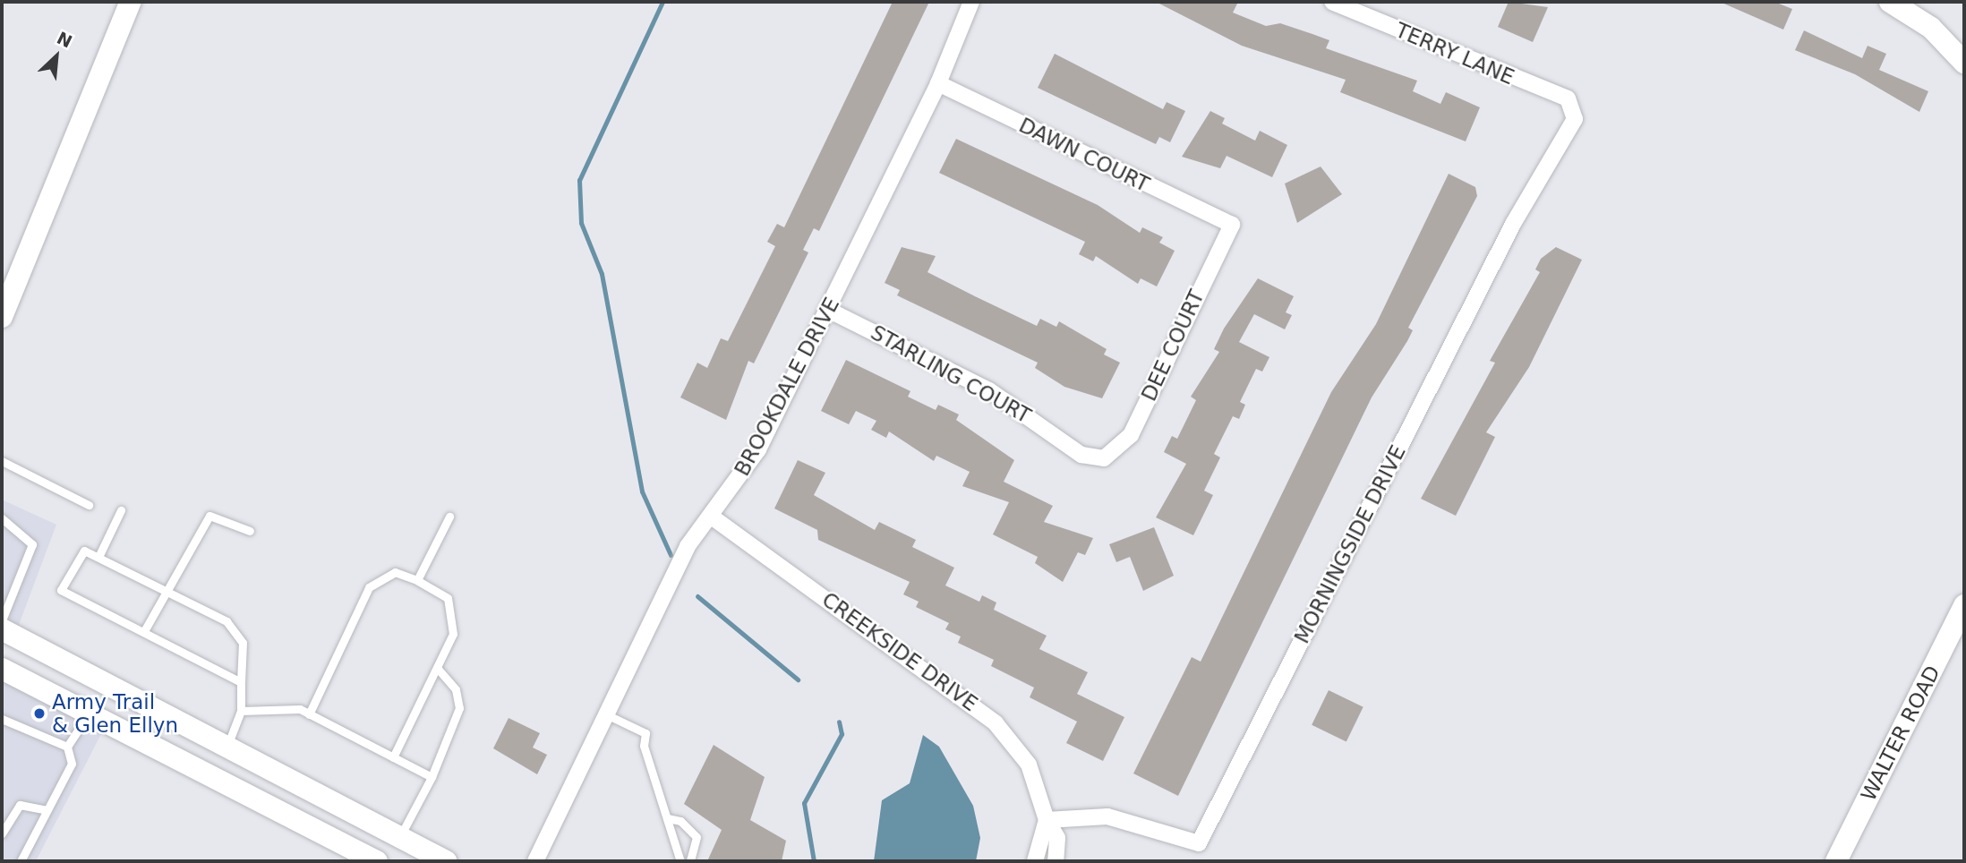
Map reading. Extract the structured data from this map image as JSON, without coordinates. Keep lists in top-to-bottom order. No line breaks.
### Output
{"streets":{"main road":["WALTER ROAD"],"street":["TERRY LANE","DAWN COURT","DEE COURT","STARLING COURT","BROOKDALE DRIVE","MORNINGSIDE DRIVE","CREEKSIDE DRIVE"]},"crossings":[["TERRY LANE","MORNINGSIDE DRIVE"],["DAWN COURT","DEE COURT"],["DAWN COURT","BROOKDALE DRIVE"],["DEE COURT","STARLING COURT"],["STARLING COURT","BROOKDALE DRIVE"],["BROOKDALE DRIVE","CREEKSIDE DRIVE"],["MORNINGSIDE DRIVE","CREEKSIDE DRIVE"]],"places":["Army Trail & Glen Ellyn"],"north":"top right"}
